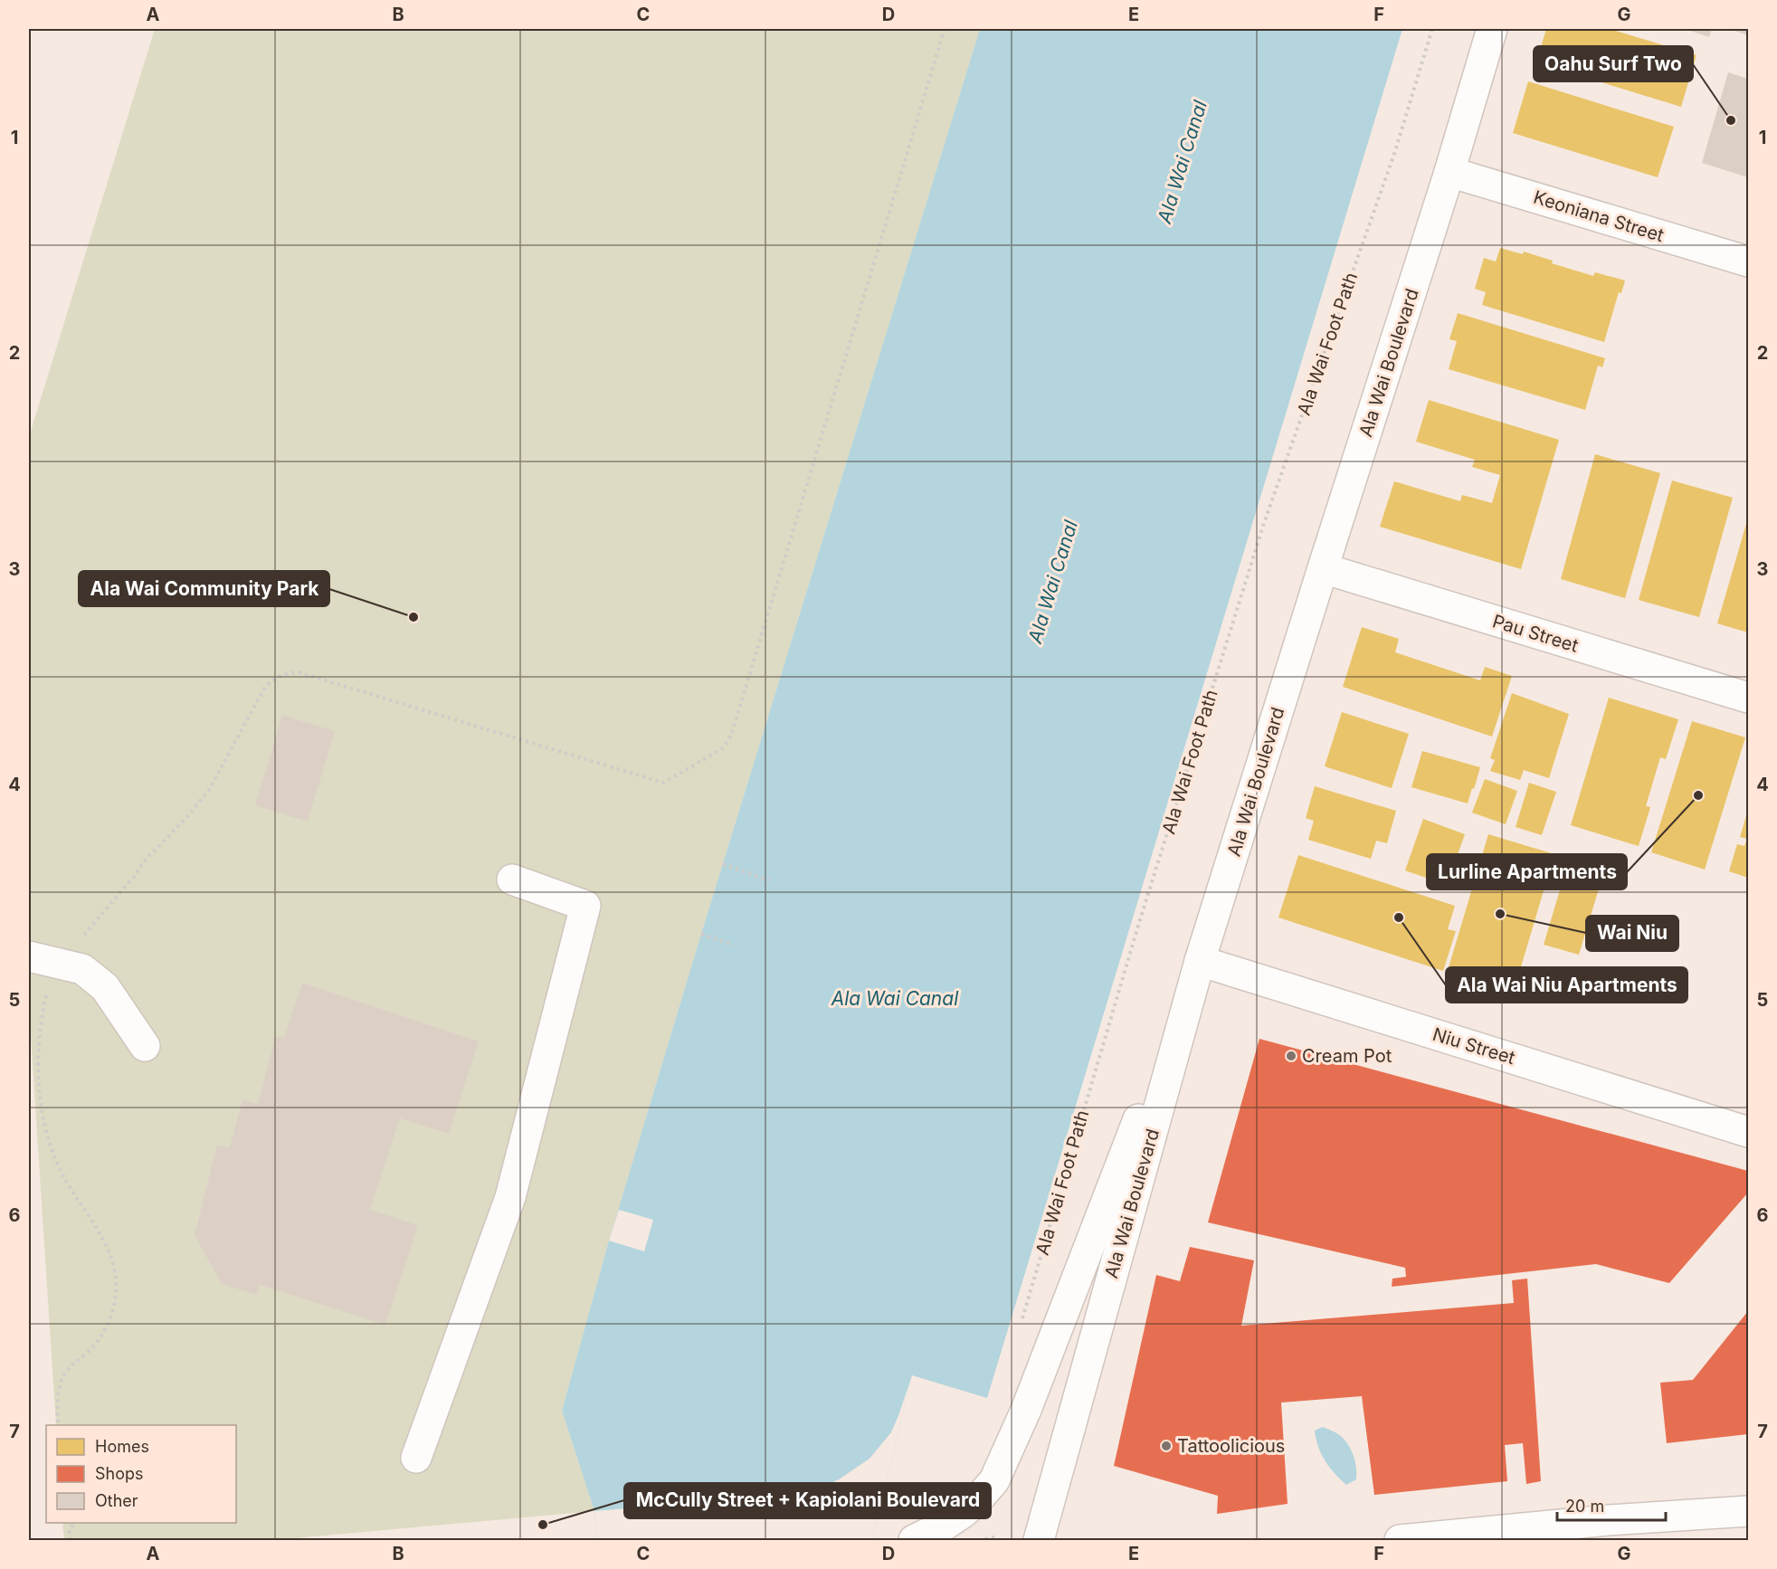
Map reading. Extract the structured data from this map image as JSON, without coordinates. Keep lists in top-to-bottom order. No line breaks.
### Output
{"streets":{"main road":["Keoniana Street","Ala Wai Boulevard","Pau Street","Niu Street"],"path":["Ala Wai Foot Path"]},"crossings":[["Keoniana Street","Ala Wai Boulevard"],["Ala Wai Boulevard","Pau Street"],["Ala Wai Boulevard","Niu Street"]],"water":["Ala Wai Canal"],"places":["Oahu Surf Two","Ala Wai Community Park","Lurline Apartments","Wai Niu","Ala Wai Niu Apartments","Cream Pot","Tattoolicious","McCully Street + Kapiolani Boulevard"],"legend":["Homes","Shops","Other"],"scale_bar":"20 m","grid":{"columns":["A","B","C","D","E","F","G"],"rows":["1","2","3","4","5","6","7"]}}
